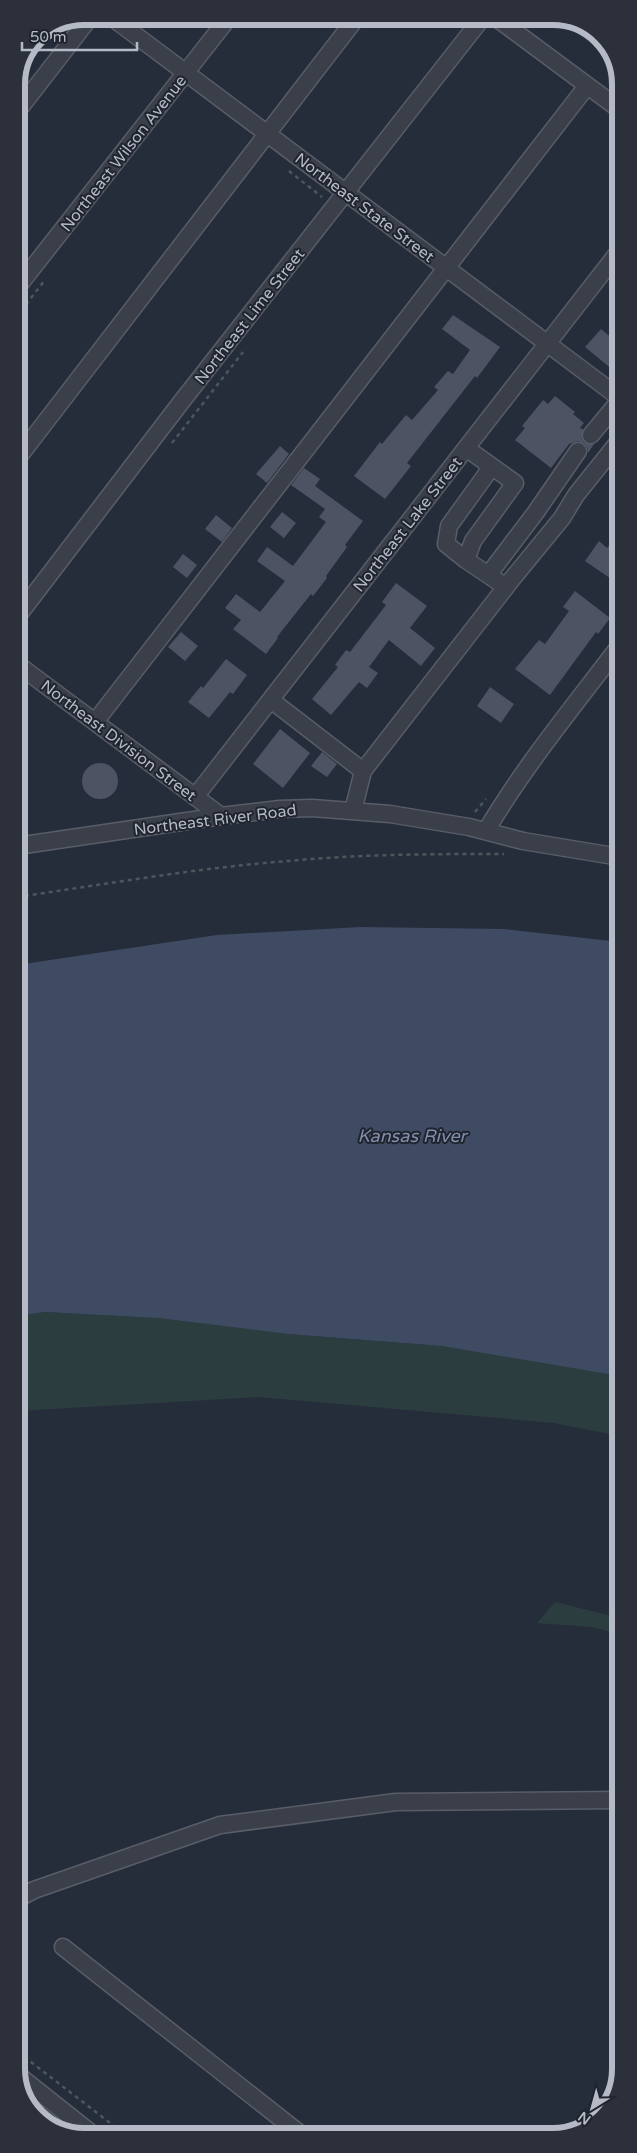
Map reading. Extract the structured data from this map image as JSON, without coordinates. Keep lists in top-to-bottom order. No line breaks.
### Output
{"streets":{"street":["Northeast Wilson Avenue","Northeast State Street","Northeast Lime Street","Northeast Lake Street","Northeast Division Street","Northeast River Road"]},"crossings":[["Northeast Wilson Avenue","Northeast State Street"],["Northeast State Street","Northeast Lime Street"],["Northeast State Street","Northeast Lake Street"],["Northeast Lake Street","Northeast Division Street"],["Northeast Division Street","Northeast River Road"]],"water":["Kansas River"],"scale_bar":"50 m","north":"bottom left"}
